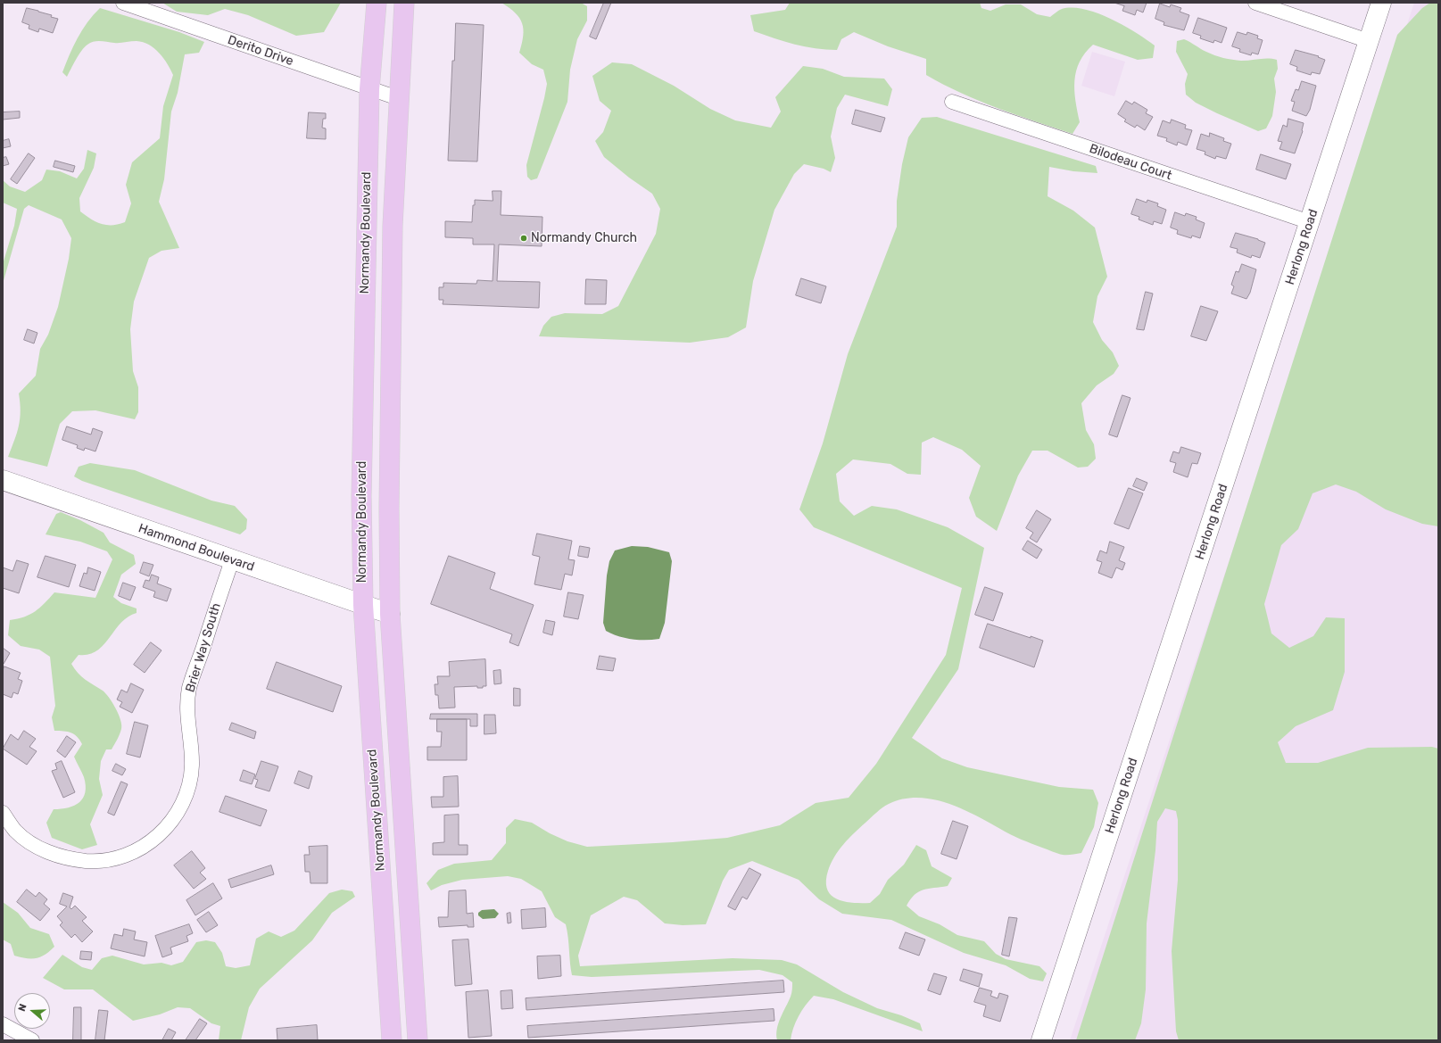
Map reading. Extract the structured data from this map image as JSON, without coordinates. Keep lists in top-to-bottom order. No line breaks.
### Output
{"streets":{"main road":["Normandy Boulevard"],"street":["Derito Drive","Bilodeau Court","Herlong Road","Hammond Boulevard","Brier Way South"]},"crossings":[["Derito Drive","Normandy Boulevard"],["Bilodeau Court","Herlong Road"],["Normandy Boulevard","Hammond Boulevard"],["Hammond Boulevard","Brier Way South"]],"places":["Normandy Church"],"north":"left"}
